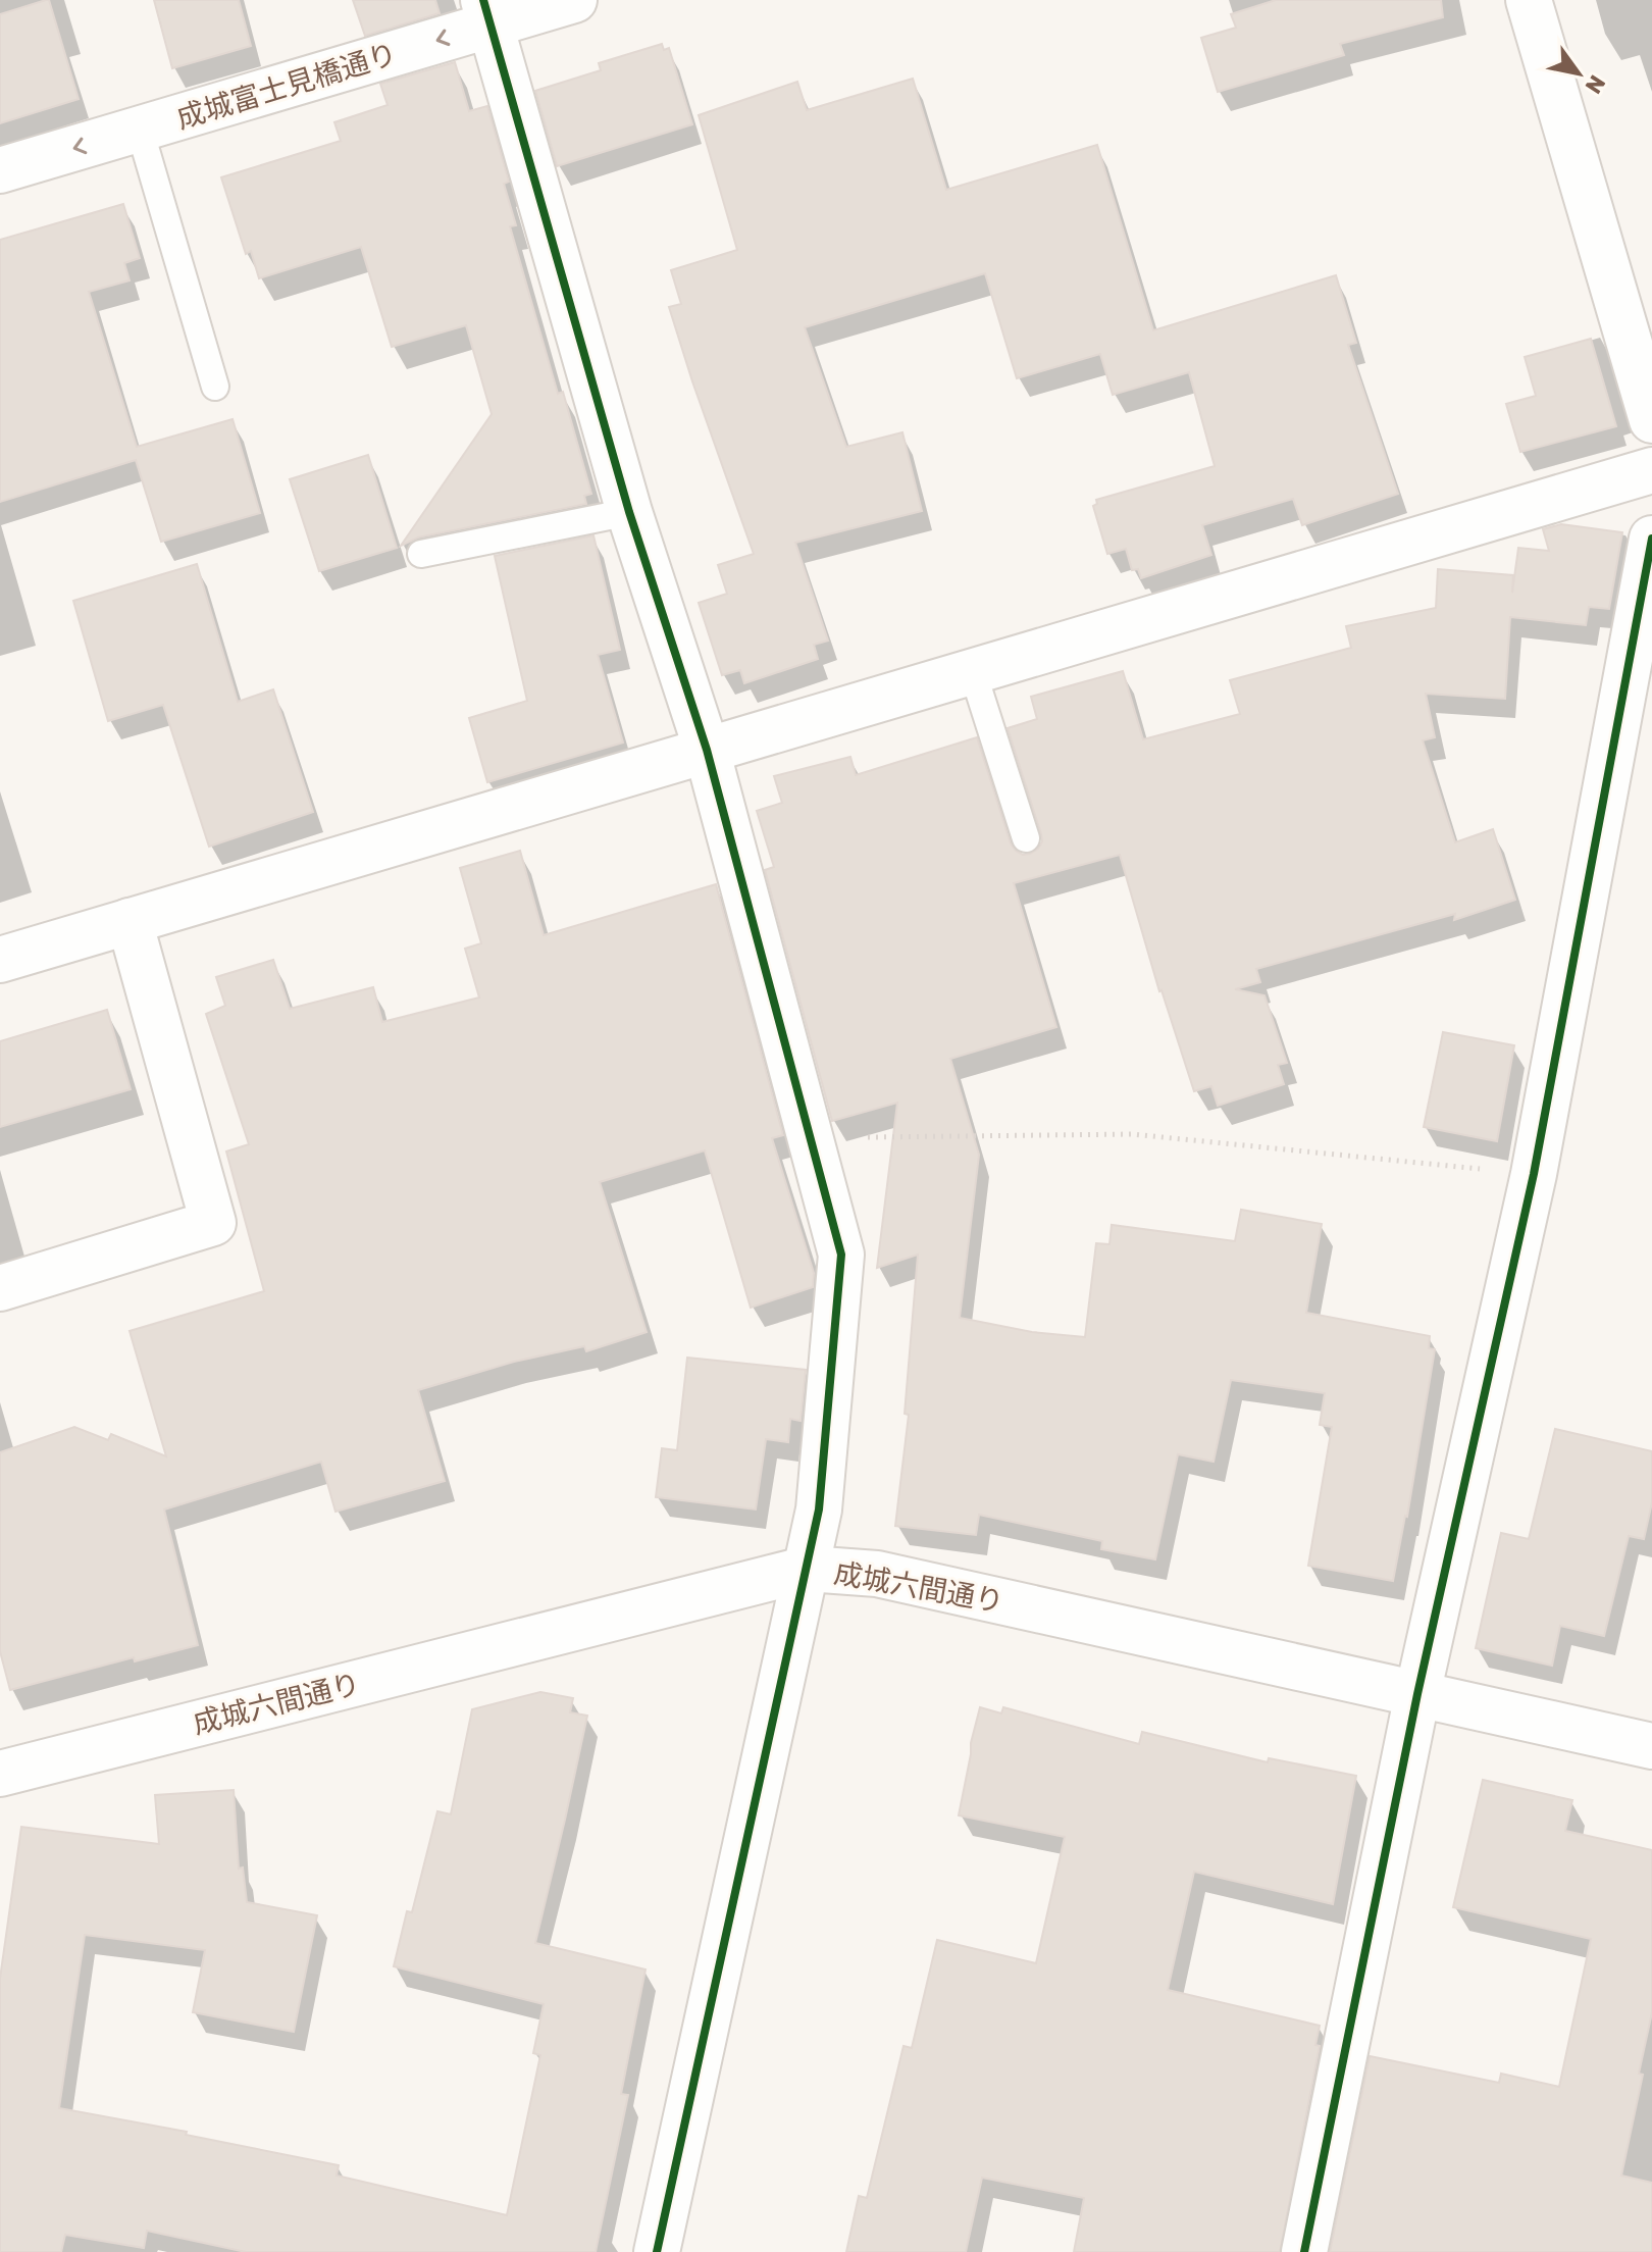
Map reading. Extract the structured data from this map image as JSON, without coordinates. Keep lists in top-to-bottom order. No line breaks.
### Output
{"streets":{"street":["成城富士見橋通り","成城六間通り"]},"one_way":["成城富士見橋通り"],"north":"bottom right"}
